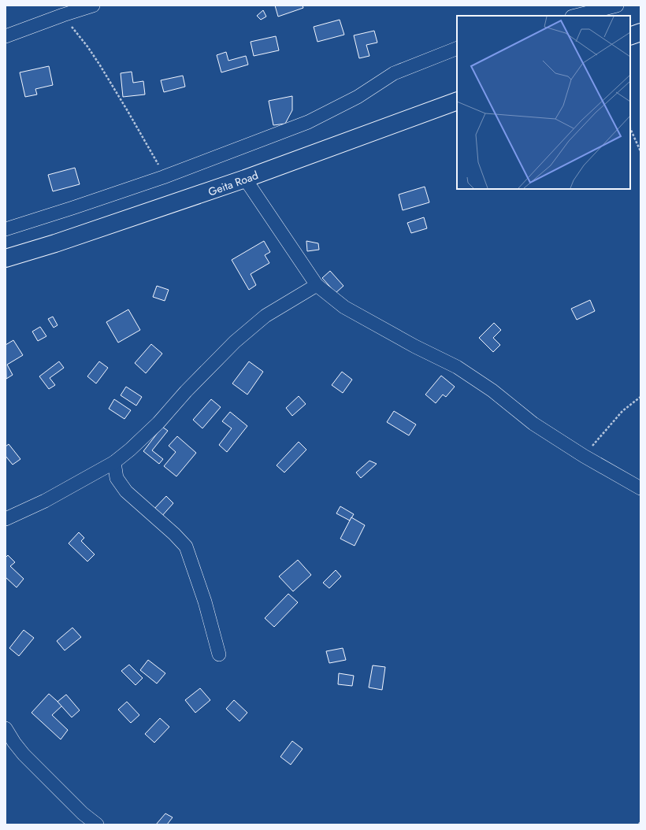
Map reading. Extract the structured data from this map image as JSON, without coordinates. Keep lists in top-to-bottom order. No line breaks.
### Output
{"streets":{"highway":["Geita Road"]}}
